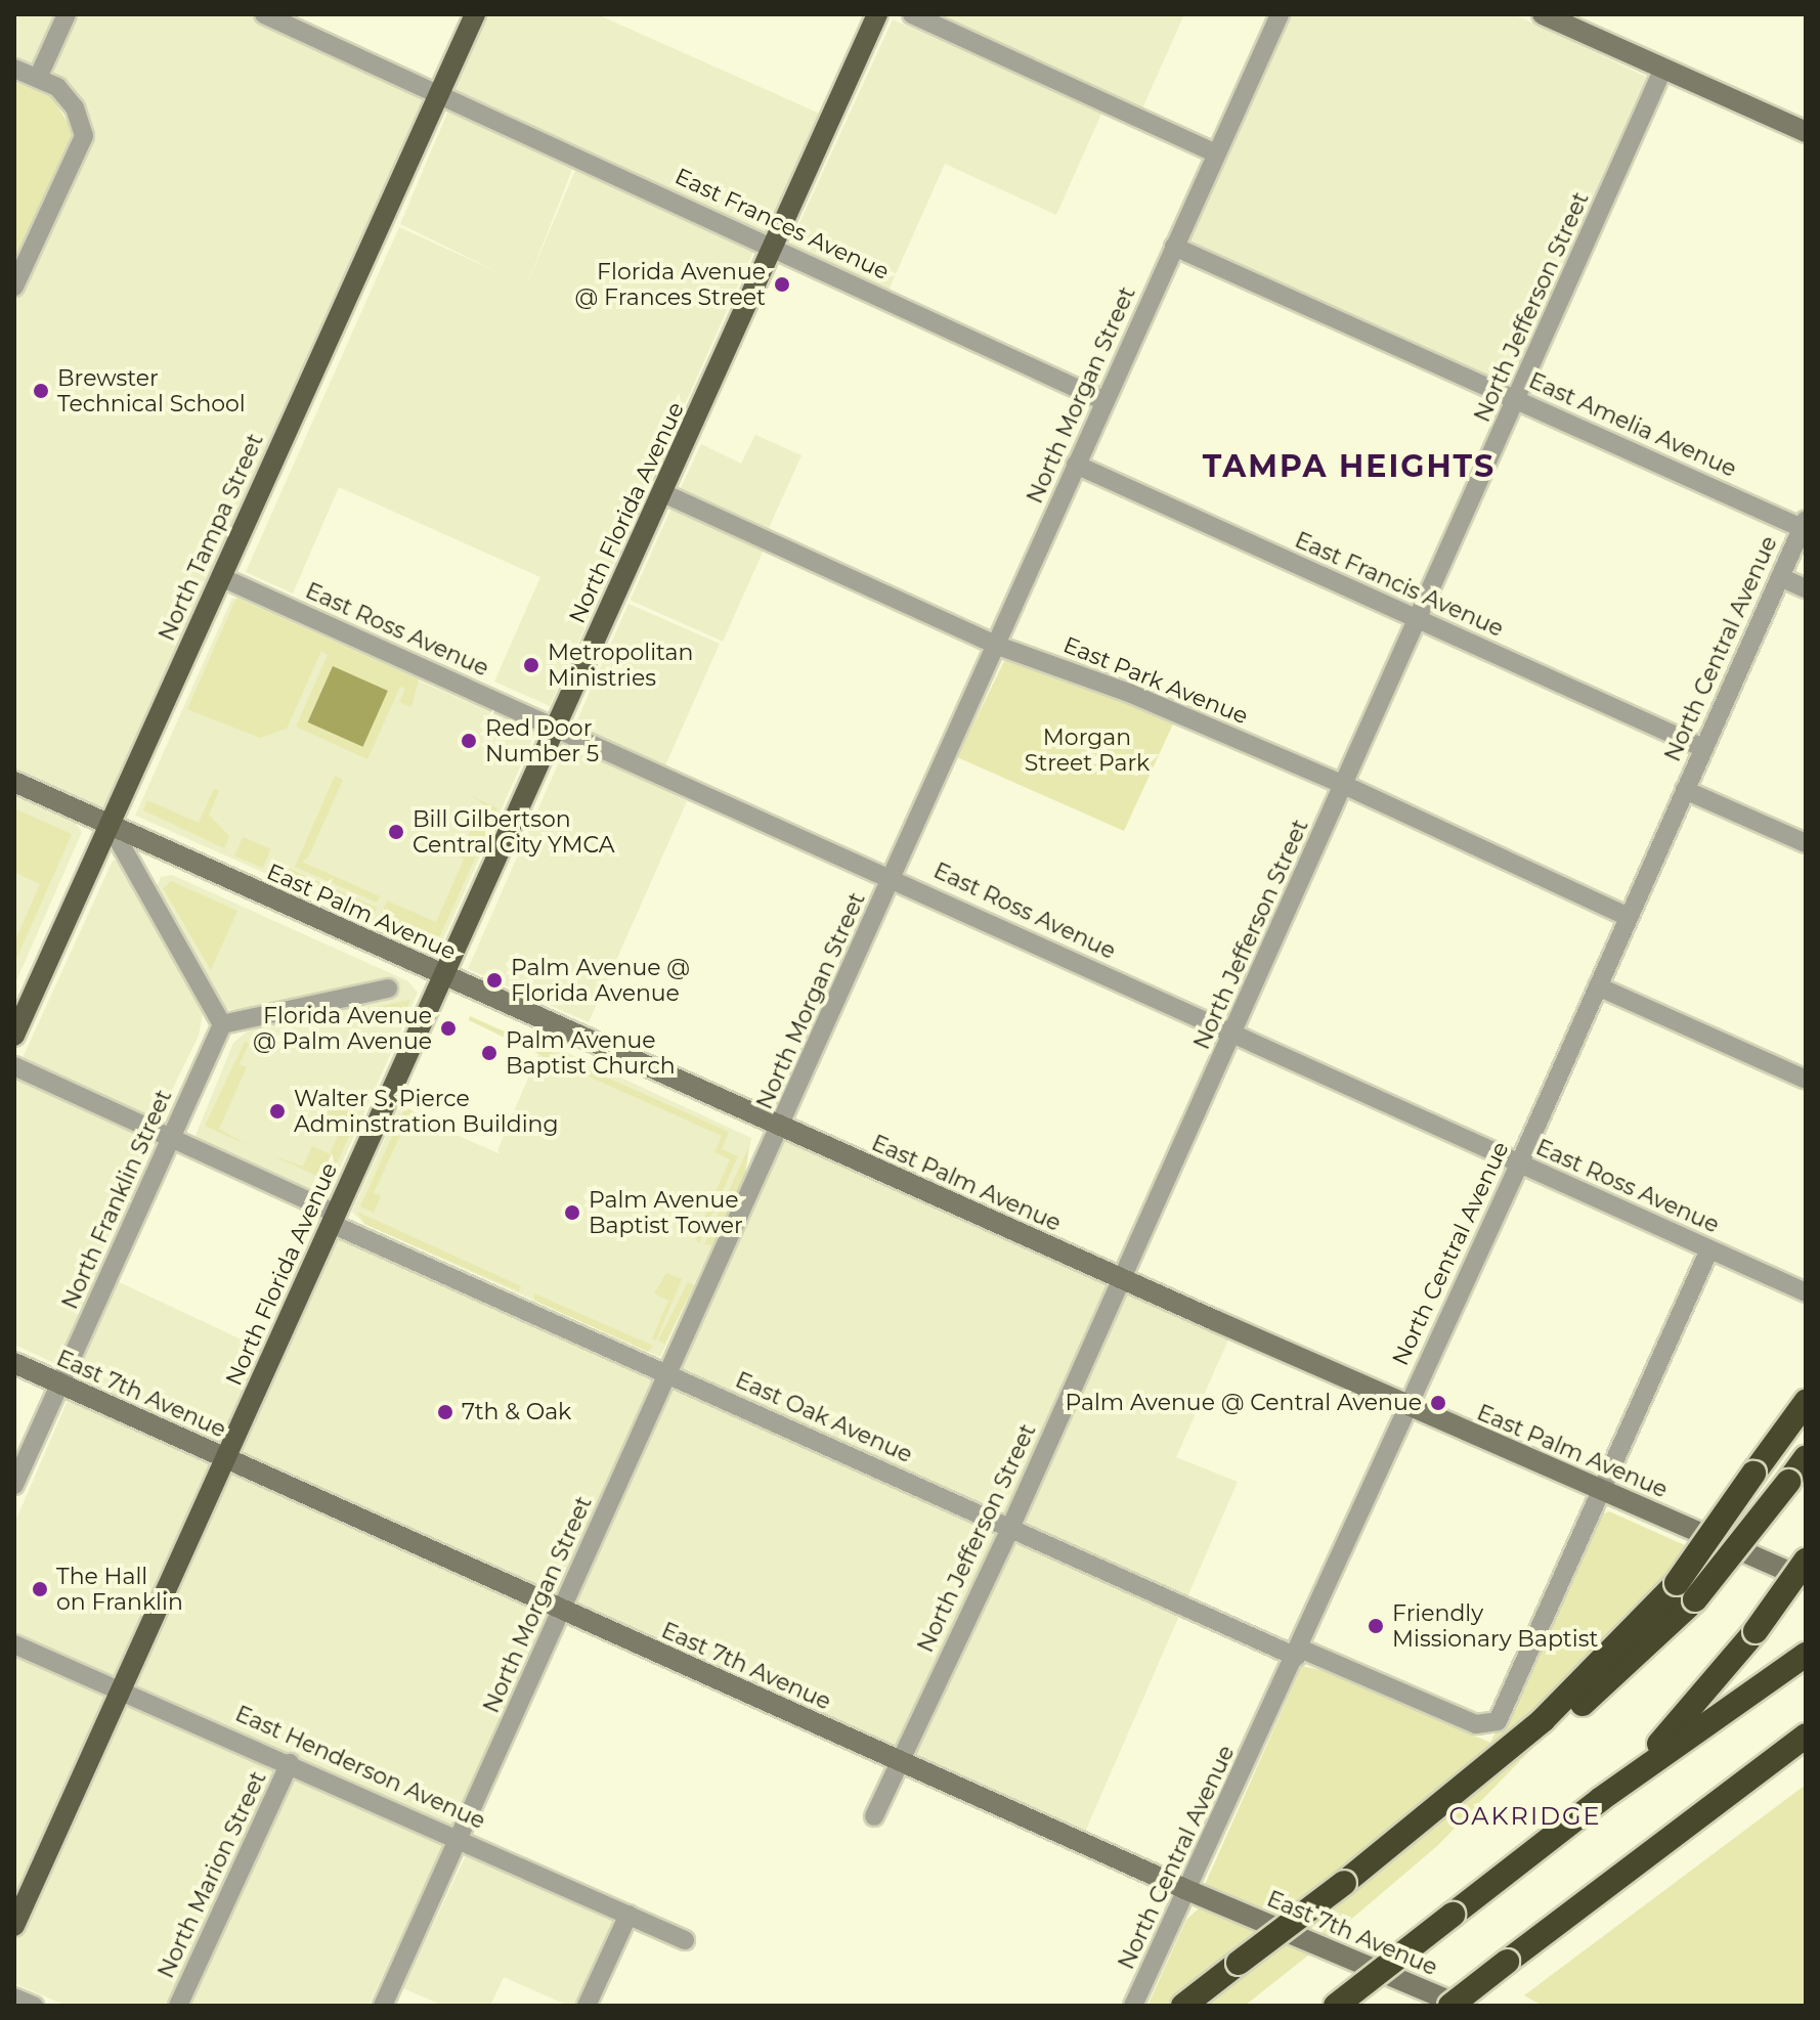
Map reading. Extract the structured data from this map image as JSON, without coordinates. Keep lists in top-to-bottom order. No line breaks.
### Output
{"streets":{"main road":["North Florida Avenue","North Tampa Street"],"street":["East Frances Avenue","North Jefferson Street","North Morgan Street","East Amelia Avenue","East Francis Avenue","East Ross Avenue","North Central Avenue","East Park Avenue","East Palm Avenue","North Franklin Street","East 7th Avenue","East Oak Avenue","East Henderson Avenue","North Marion Street"]},"crossings":[["East Frances Avenue","North Morgan Street"],["East Frances Avenue","North Florida Avenue"],["East Frances Avenue","North Tampa Street"],["North Jefferson Street","East Amelia Avenue"],["North Jefferson Street","East Francis Avenue"],["North Jefferson Street","East Ross Avenue"],["North Jefferson Street","East Park Avenue"],["North Jefferson Street","East Palm Avenue"],["North Jefferson Street","East 7th Avenue"],["North Jefferson Street","East Oak Avenue"],["North Morgan Street","East Amelia Avenue"],["North Morgan Street","East Francis Avenue"],["North Morgan Street","East Ross Avenue"],["North Morgan Street","East Park Avenue"],["North Morgan Street","East Palm Avenue"],["North Morgan Street","East 7th Avenue"],["North Morgan Street","East Oak Avenue"],["North Morgan Street","East Henderson Avenue"],["East Amelia Avenue","North Central Avenue"],["North Florida Avenue","East Ross Avenue"],["North Florida Avenue","East Park Avenue"],["North Florida Avenue","East Palm Avenue"],["North Florida Avenue","East 7th Avenue"],["North Florida Avenue","East Oak Avenue"],["North Florida Avenue","East Henderson Avenue"],["North Tampa Street","East Ross Avenue"],["North Tampa Street","East Palm Avenue"],["East Francis Avenue","North Central Avenue"],["East Ross Avenue","North Central Avenue"],["North Central Avenue","East Park Avenue"],["North Central Avenue","East Palm Avenue"],["North Central Avenue","East 7th Avenue"],["North Central Avenue","East Oak Avenue"],["East Palm Avenue","East Oak Avenue"],["North Franklin Street","East 7th Avenue"],["North Franklin Street","East Oak Avenue"],["East Henderson Avenue","North Marion Street"]],"districts":["TAMPA HEIGHTS","OAKRIDGE"],"parks":["Morgan Street Park"],"places":["Florida Avenue @ Frances Street","Brewster Technical School","Metropolitan Ministries","Red Door Number 5","Bill Gilbertson Central City YMCA","Palm Avenue @ Florida Avenue","Florida Avenue @ Palm Avenue","Palm Avenue Baptist Church","Walter S. Pierce Adminstration Building","Palm Avenue Baptist Tower","Palm Avenue @ Central Avenue","7th & Oak","The Hall on Franklin","Friendly Missionary Baptist"]}
